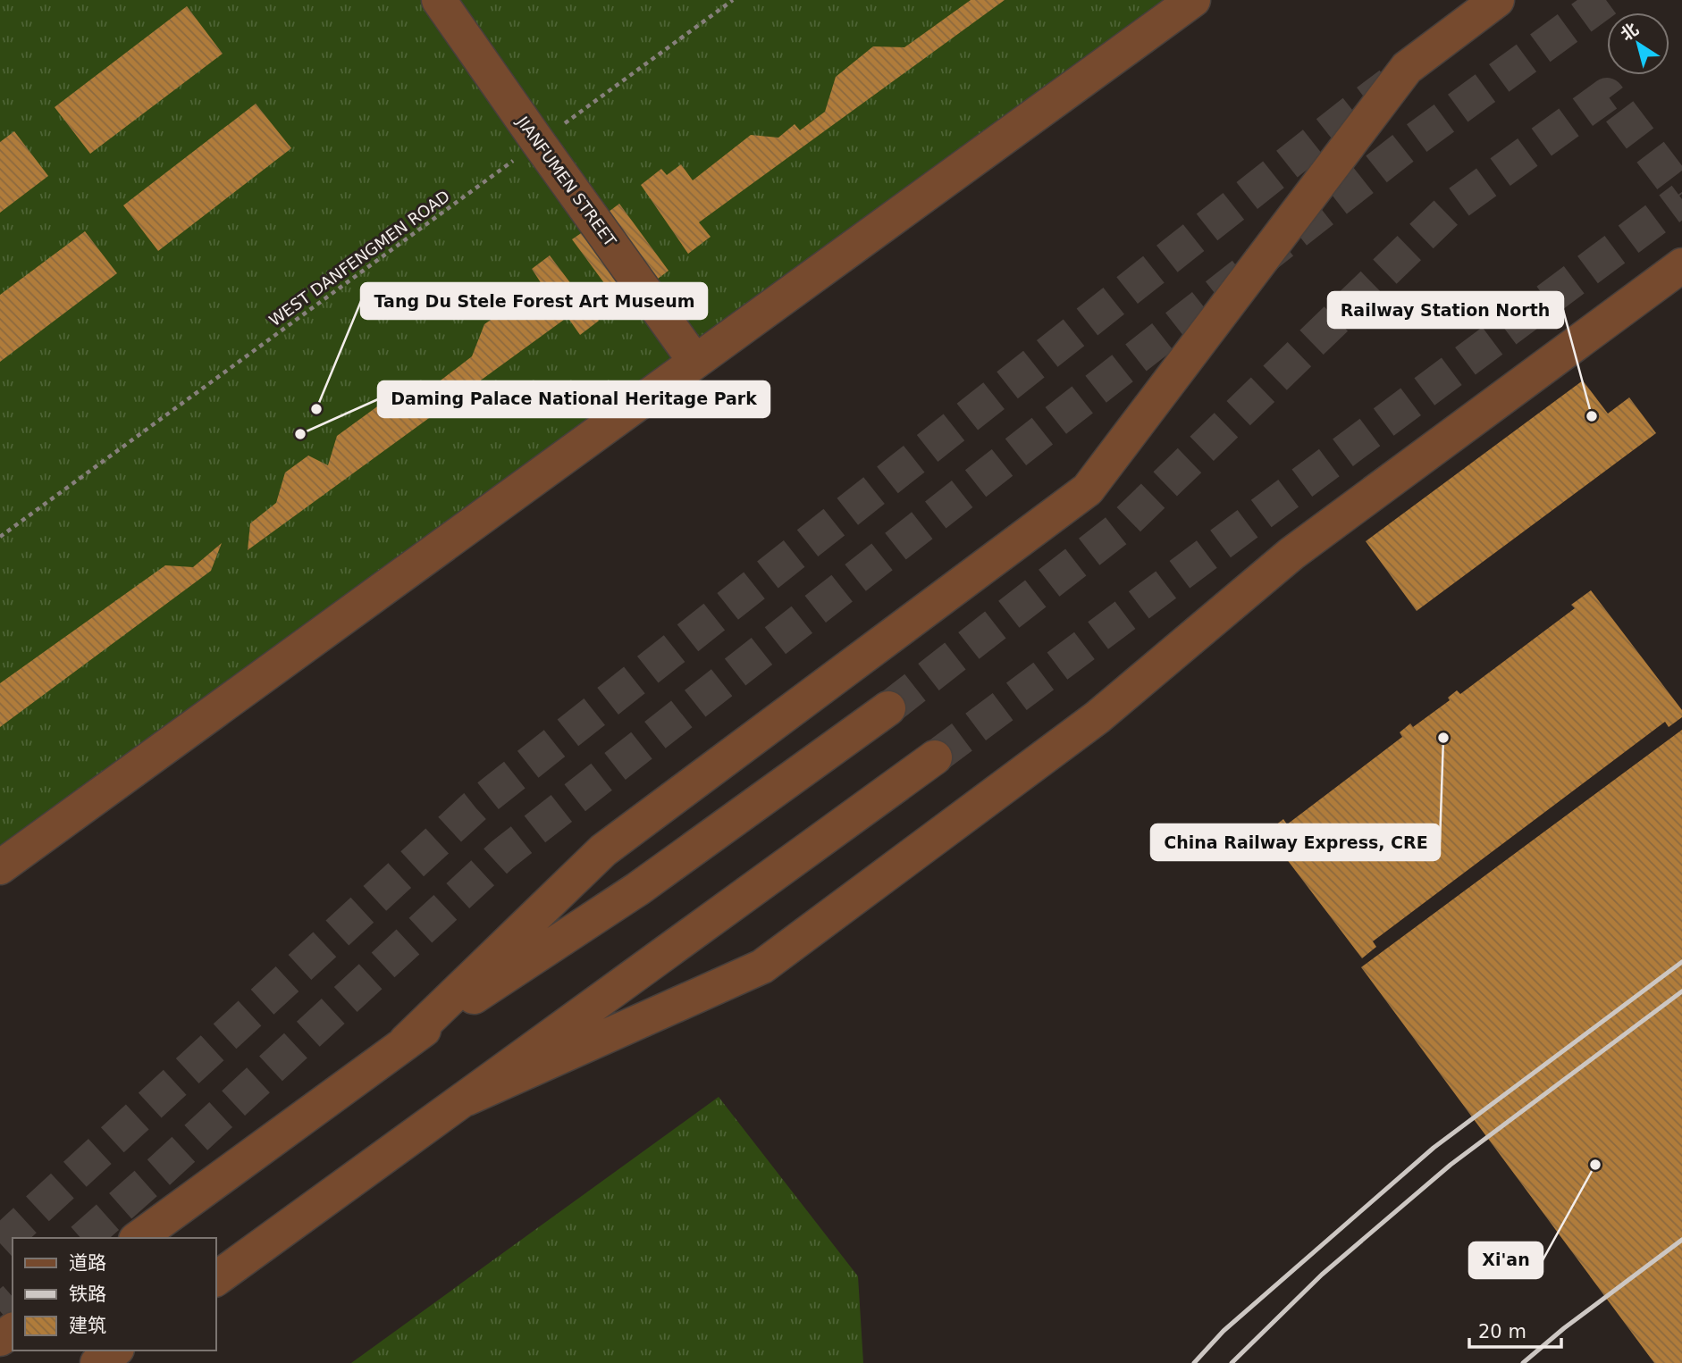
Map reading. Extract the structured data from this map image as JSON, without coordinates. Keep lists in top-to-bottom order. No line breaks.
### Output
{"streets":{"street":["JIANFUMEN STREET"],"path":["WEST DANFENGMEN ROAD"]},"crossings":[["JIANFUMEN STREET","WEST DANFENGMEN ROAD"]],"places":["Tang Du Stele Forest Art Museum","Railway Station North","Daming Palace National Heritage Park","China Railway Express, CRE","Xi'an"],"legend":["道路","铁路","建筑"],"scale_bar":"20 m","north":"top left"}
